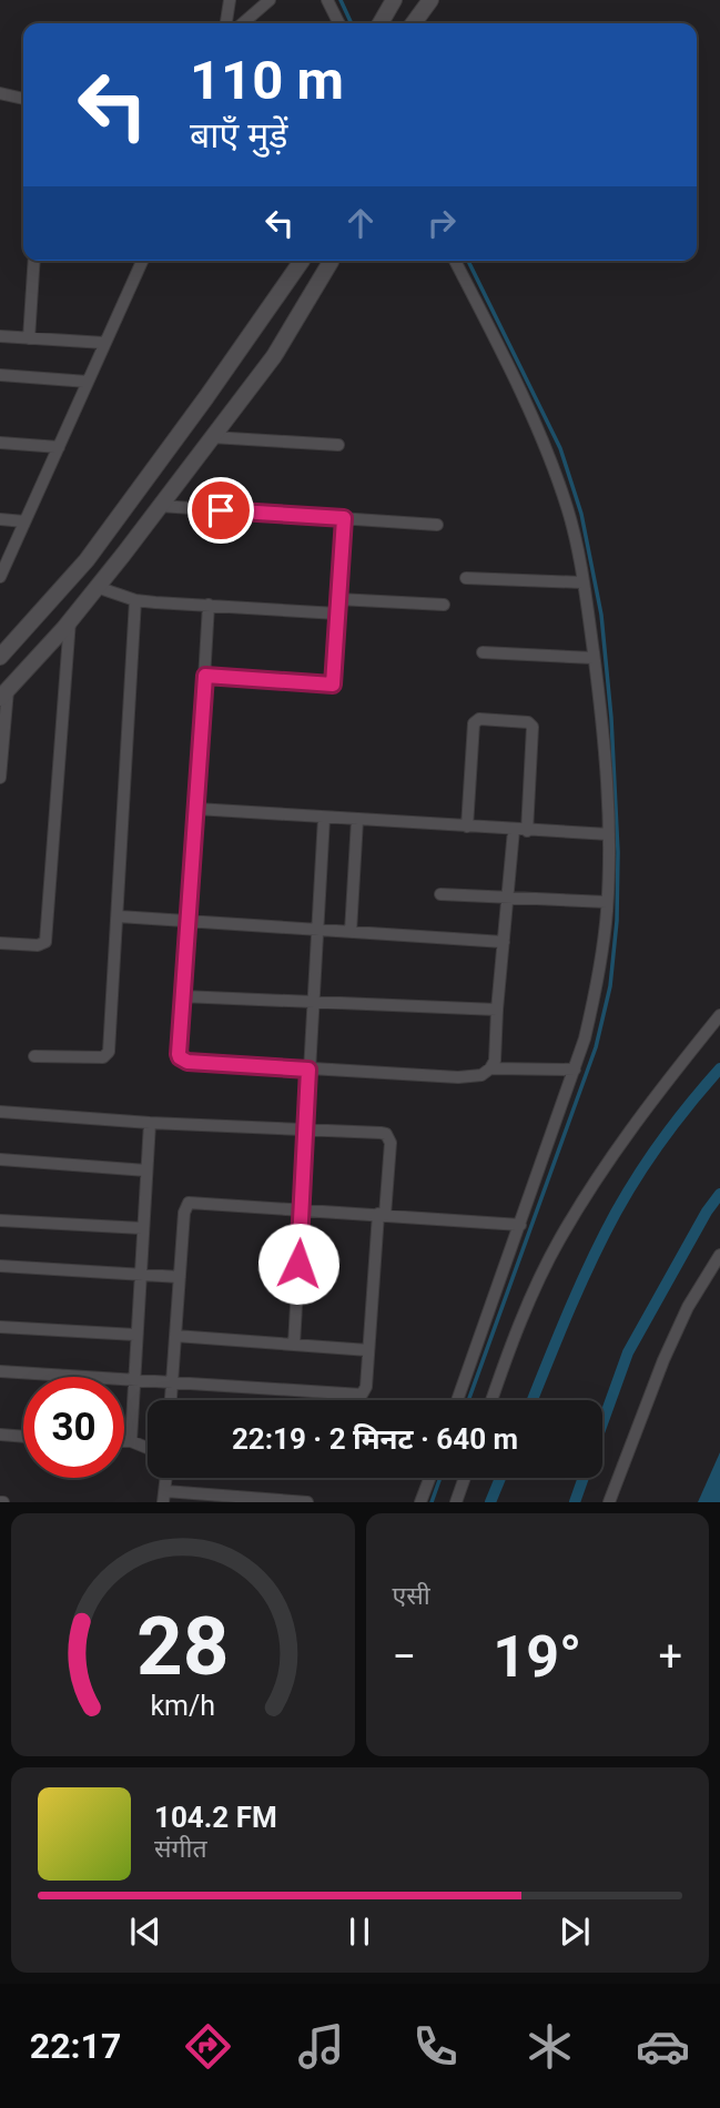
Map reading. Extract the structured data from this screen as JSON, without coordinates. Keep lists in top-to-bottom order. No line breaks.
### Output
{"page":{"turn":["110 m","बाएँ मुड़ें"],"limit":"30","trip":"22:19 · 2 मिनट · 640 m","tile":"एसी","heat":["−","19°","+"],"song":["104.2 FM","संगीत"],"tabs":"22:17","gauge":["28","km/h"]}}
